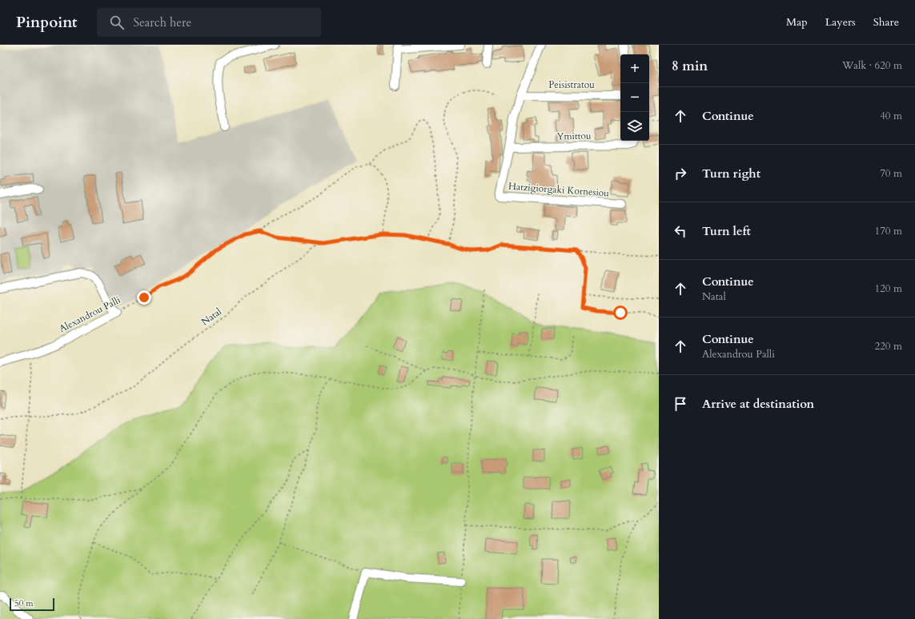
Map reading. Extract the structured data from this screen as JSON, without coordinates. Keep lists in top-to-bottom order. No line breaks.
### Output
{"streets":{"street":["Peisistratou","Ymittou","Hatzigiorgaki Kornesiou","Alexandrou Palli"],"path":["Natal"]},"crossings":[["Peisistratou","Hatzigiorgaki Kornesiou"],["Ymittou","Hatzigiorgaki Kornesiou"]],"scale_bar":"50 m","page":{"header":"Pinpoint","search":"Search here","nav":["Map","Layers","Share"],"heading":["8 min","Walk · 620 m"],"map_buttons":["+","−"],"list":[["Continue","40 m"],["Turn right","70 m"],["Turn left","170 m"],["Continue","Natal","120 m"],["Continue","Alexandrou Palli","220 m"],"Arrive at destination"],"scale":"50 m"}}
